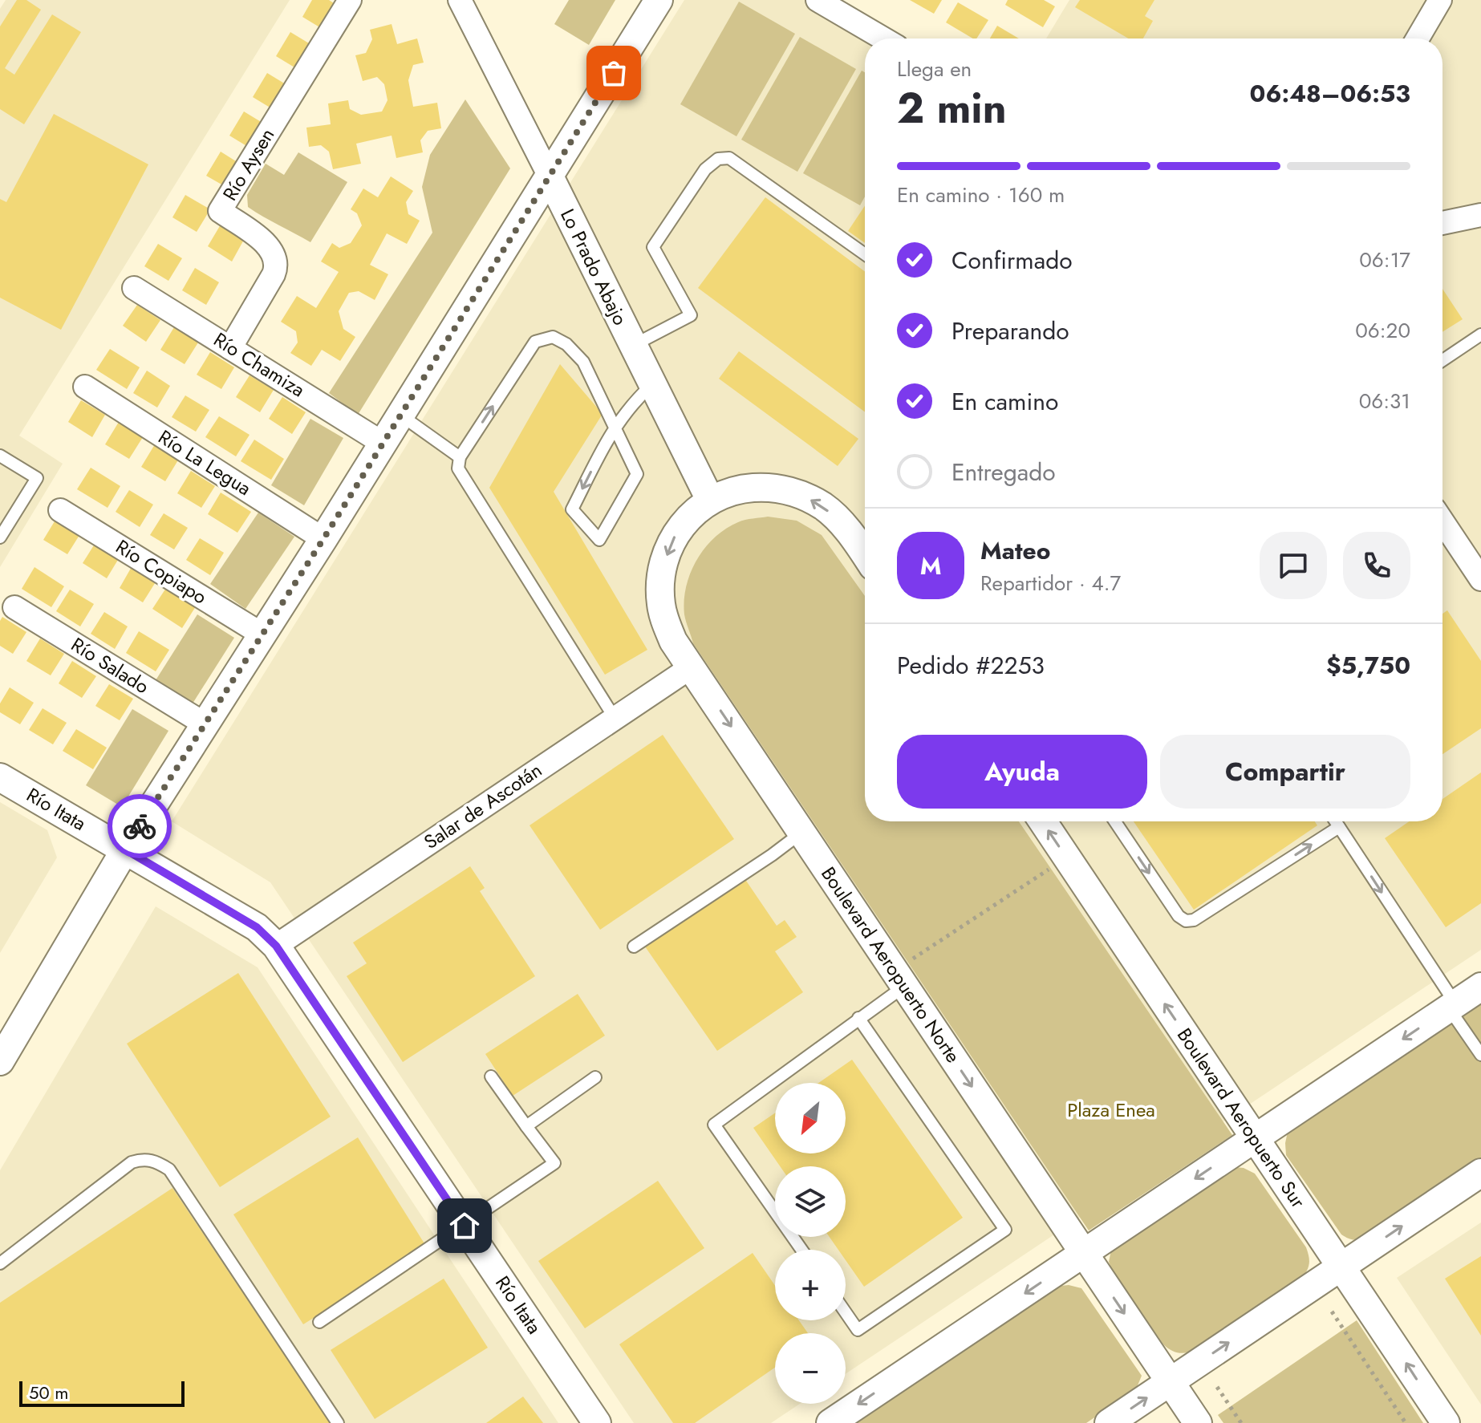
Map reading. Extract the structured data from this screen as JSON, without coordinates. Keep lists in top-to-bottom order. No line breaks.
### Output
{"streets":{"street":["Río Aysen","Lo Prado Abajo","Río Chamiza","Río La Legua","Río Copiapo","Río Salado","Salar de Ascotán","Río Itata","Boulevard Aeropuerto Norte","Boulevard Aeropuerto Sur"]},"crossings":[["Río Aysen","Río Chamiza"],["Lo Prado Abajo","Boulevard Aeropuerto Norte"],["Salar de Ascotán","Río Itata"],["Salar de Ascotán","Boulevard Aeropuerto Norte"]],"one_way":["Boulevard Aeropuerto Norte","Boulevard Aeropuerto Sur"],"parks":["Plaza Enea"],"scale_bar":"50 m","north":"bottom left","page":{"heading":["2 min","Llega en","06:48–06:53"],"panel":["Mateo","Repartidor · 4.7","Pedido #2253","$5,750"],"bar":"En camino · 160 m","list":[["Confirmado","06:17"],["Preparando","06:20"],["En camino","06:31"],"Entregado"],"round":"M","buttons":["Ayuda","Compartir"],"map_buttons":["+","−"],"scale":"50 m"}}
